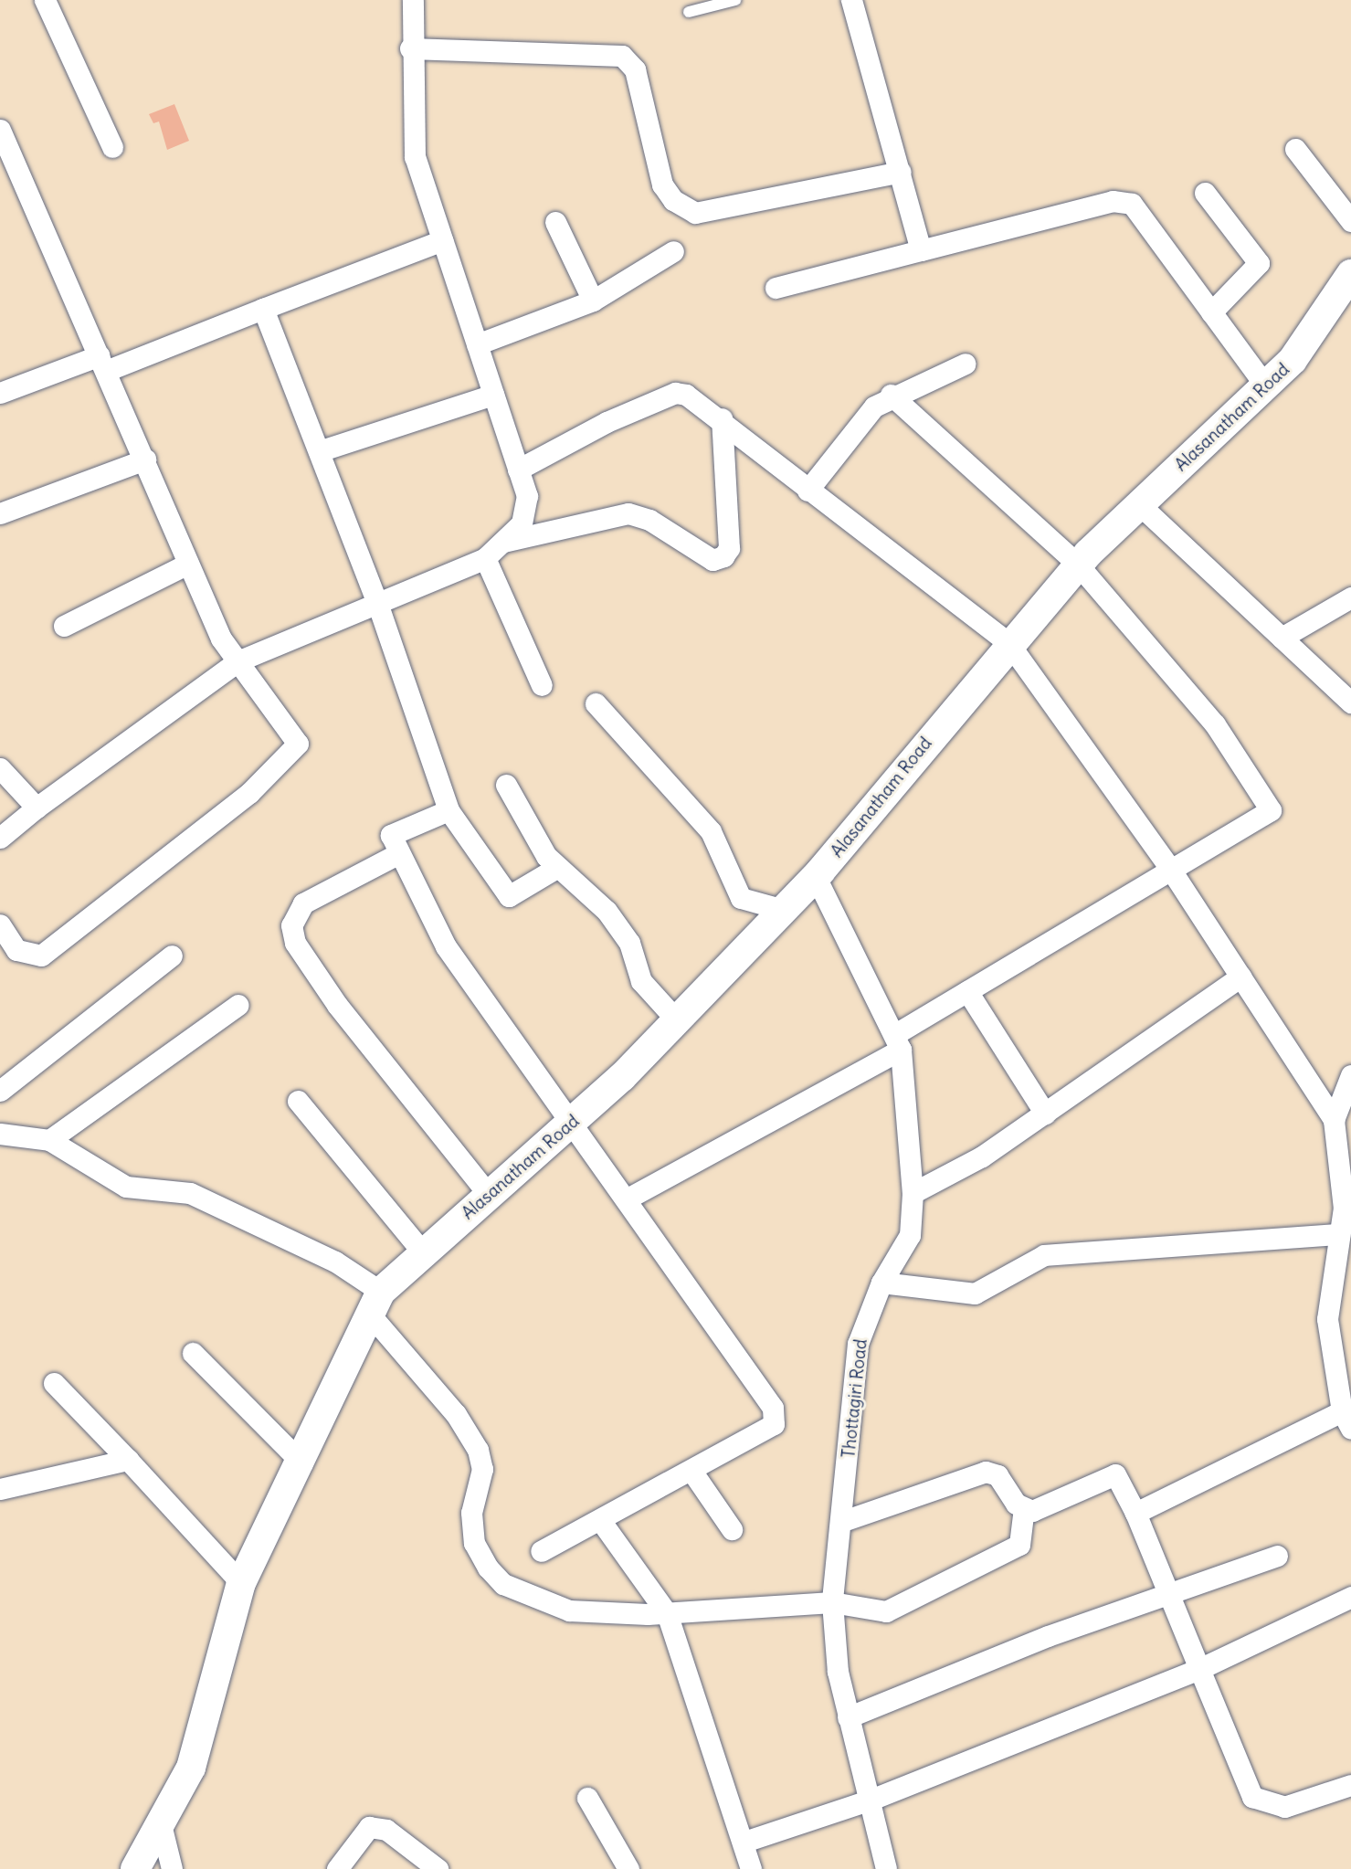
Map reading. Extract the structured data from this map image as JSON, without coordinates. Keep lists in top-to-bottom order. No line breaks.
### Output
{"streets":{"main road":["Alasanatham Road"],"street":["Thottagiri Road"]},"crossings":[["Alasanatham Road","Thottagiri Road"]]}
